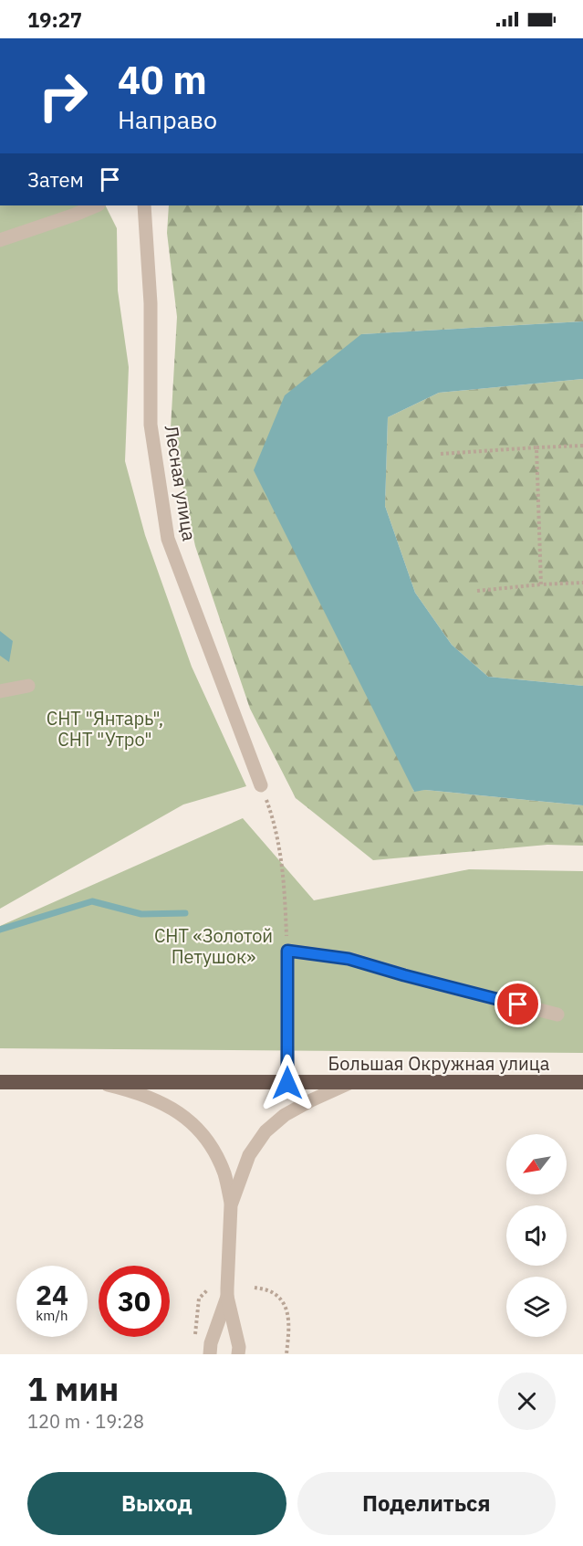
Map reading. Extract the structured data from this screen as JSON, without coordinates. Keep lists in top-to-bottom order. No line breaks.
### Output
{"streets":{"highway":["Большая Окружная улица"],"street":["Лесная улица"]},"parks":["СНТ \"Янтарь\", СНТ \"Утро\"","СНТ «Золотой Петушок»"],"north":"bottom left","page":{"status":"19:27","turn":["40 m","Направо"],"then":"Затем","speed":"24 km/h","limit":"30","heading":["1 мин","120 m · 19:28"],"buttons":["Выход","Поделиться"]}}
